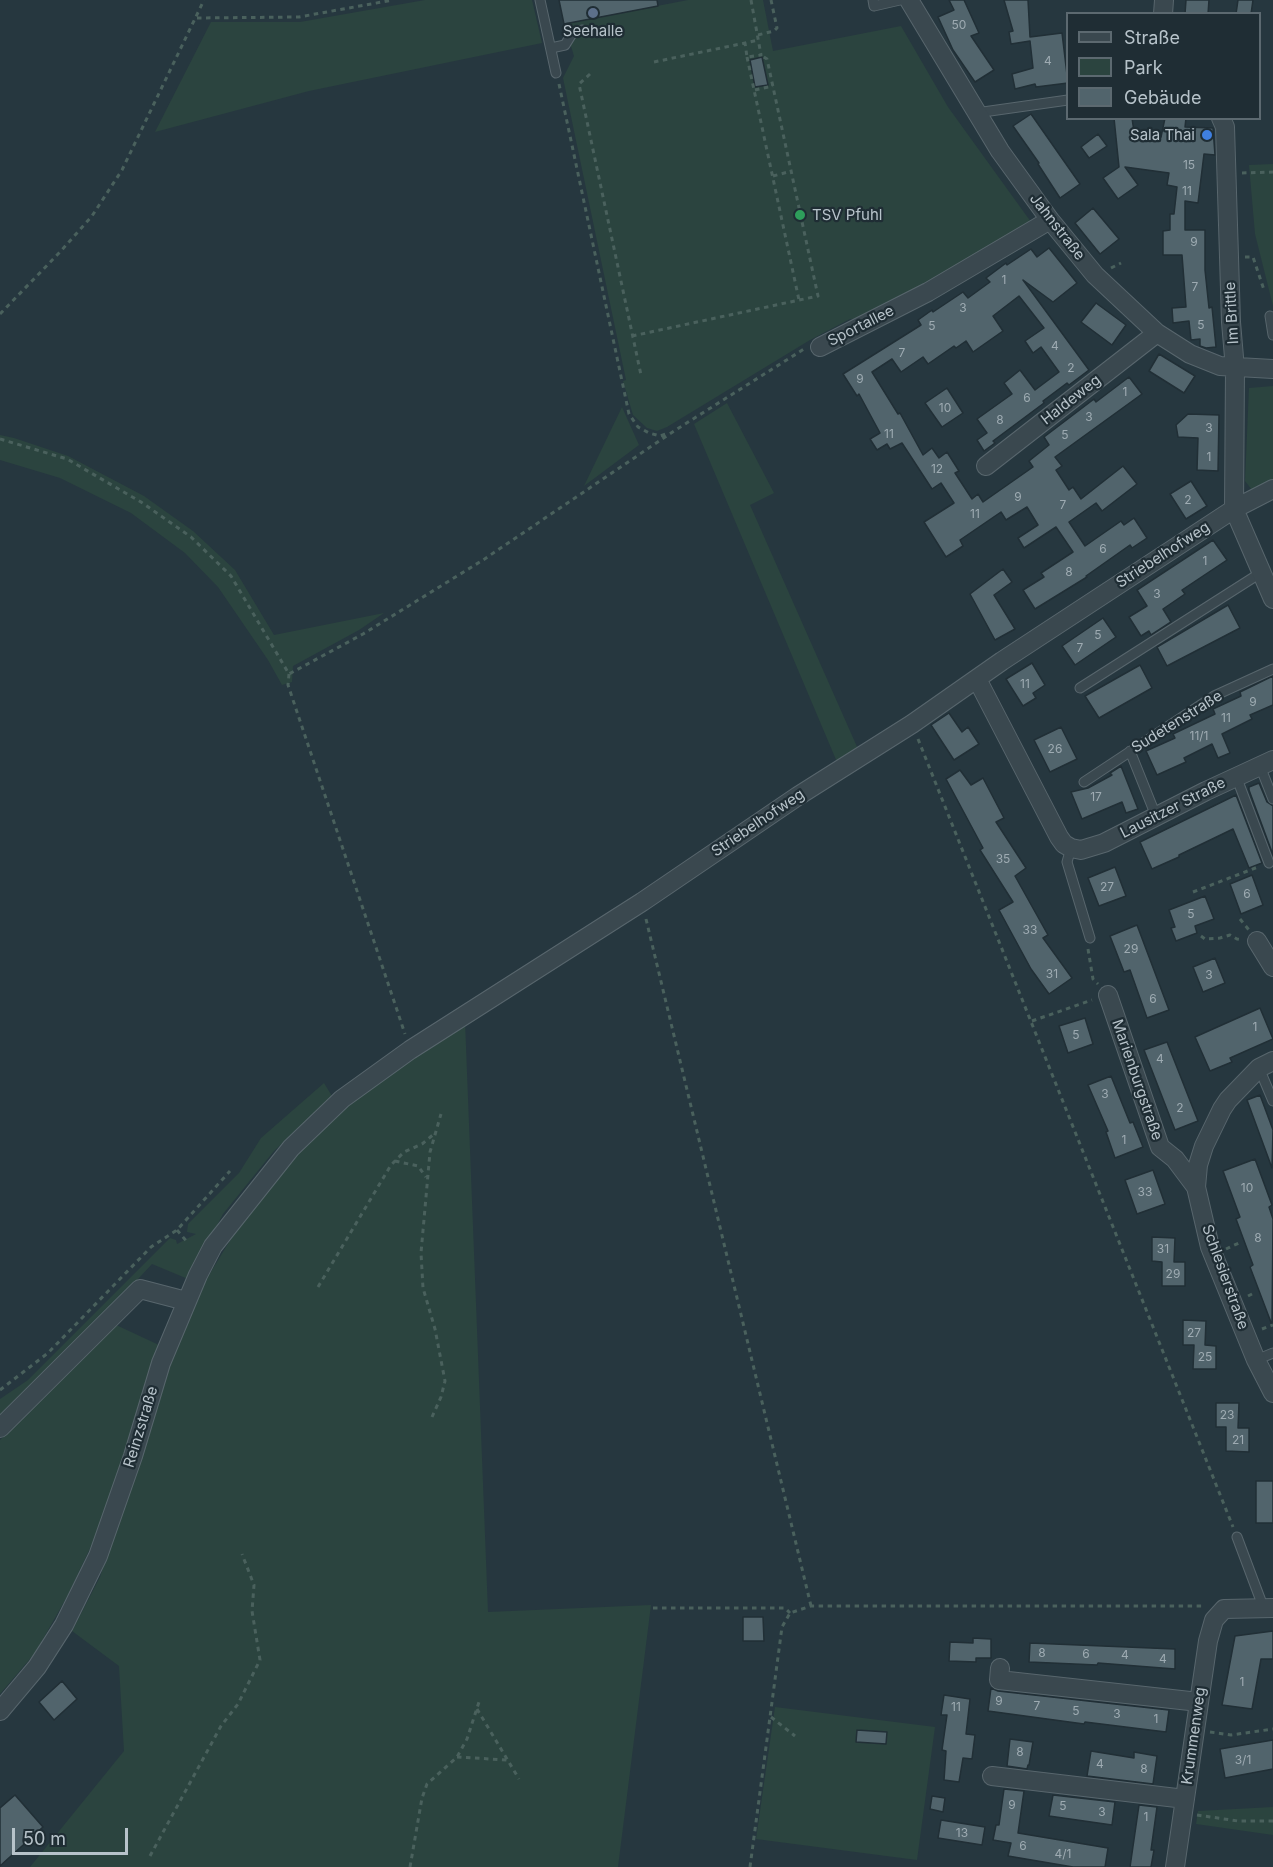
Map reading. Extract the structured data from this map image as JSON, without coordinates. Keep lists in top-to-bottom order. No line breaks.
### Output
{"streets":{"street":["Jahnstraße","Im Brittle","Sportallee","Haldeweg","Striebelhofweg","Lausitzer Straße","Marienburgstraße","Schlesierstraße","Reinzstraße","Krummenweg"],"lane":["Sudetenstraße"]},"crossings":[["Jahnstraße","Im Brittle"],["Jahnstraße","Sportallee"],["Jahnstraße","Haldeweg"],["Im Brittle","Striebelhofweg"],["Striebelhofweg","Reinzstraße"],["Marienburgstraße","Schlesierstraße"]],"places":["Seehalle","Sala Thai","TSV Pfuhl"],"house_numbers":["50","4","15","11","9","1","7","3","5","5","4","7","2","9","1","6","10","3","8","3","11","5","1","12","9","2","7","11","6","1","8","3","5","7","11","9","11","11/1","26","17","35","27","6","5","33","29","31","3","6","1","5","4","3","2","1","10","33","8","31","29","27","25","23","21","8","6","4","4","1","9","7","11","5","3","1","8","3/1","4","8","9","5","3","1","13","6","4/1"],"legend":["Straße","Park","Gebäude"],"scale_bar":"50 m"}
